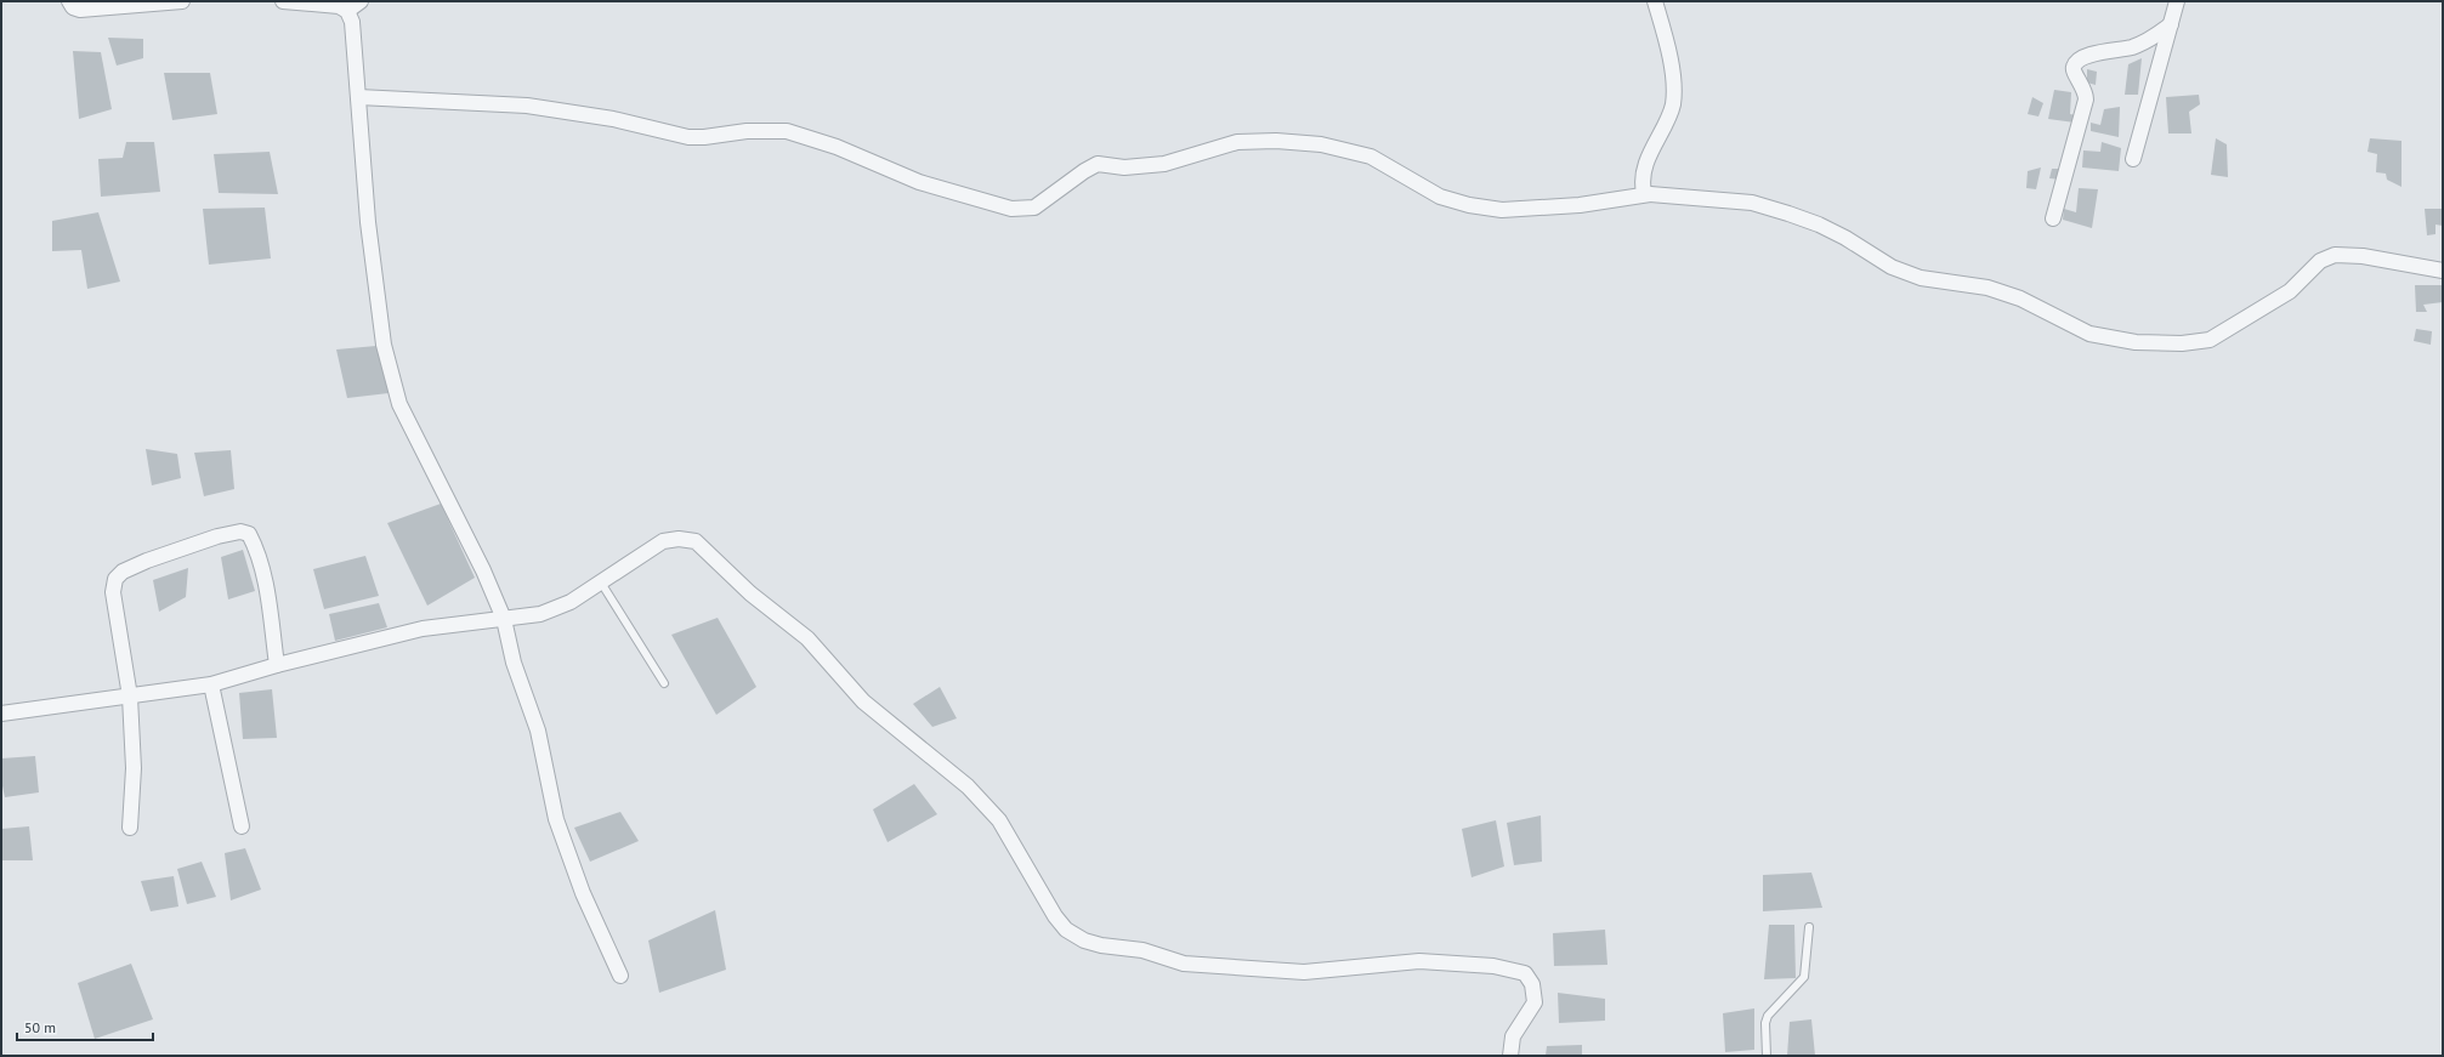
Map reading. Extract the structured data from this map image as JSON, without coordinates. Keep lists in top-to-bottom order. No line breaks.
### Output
{"scale_bar":"50 m"}
